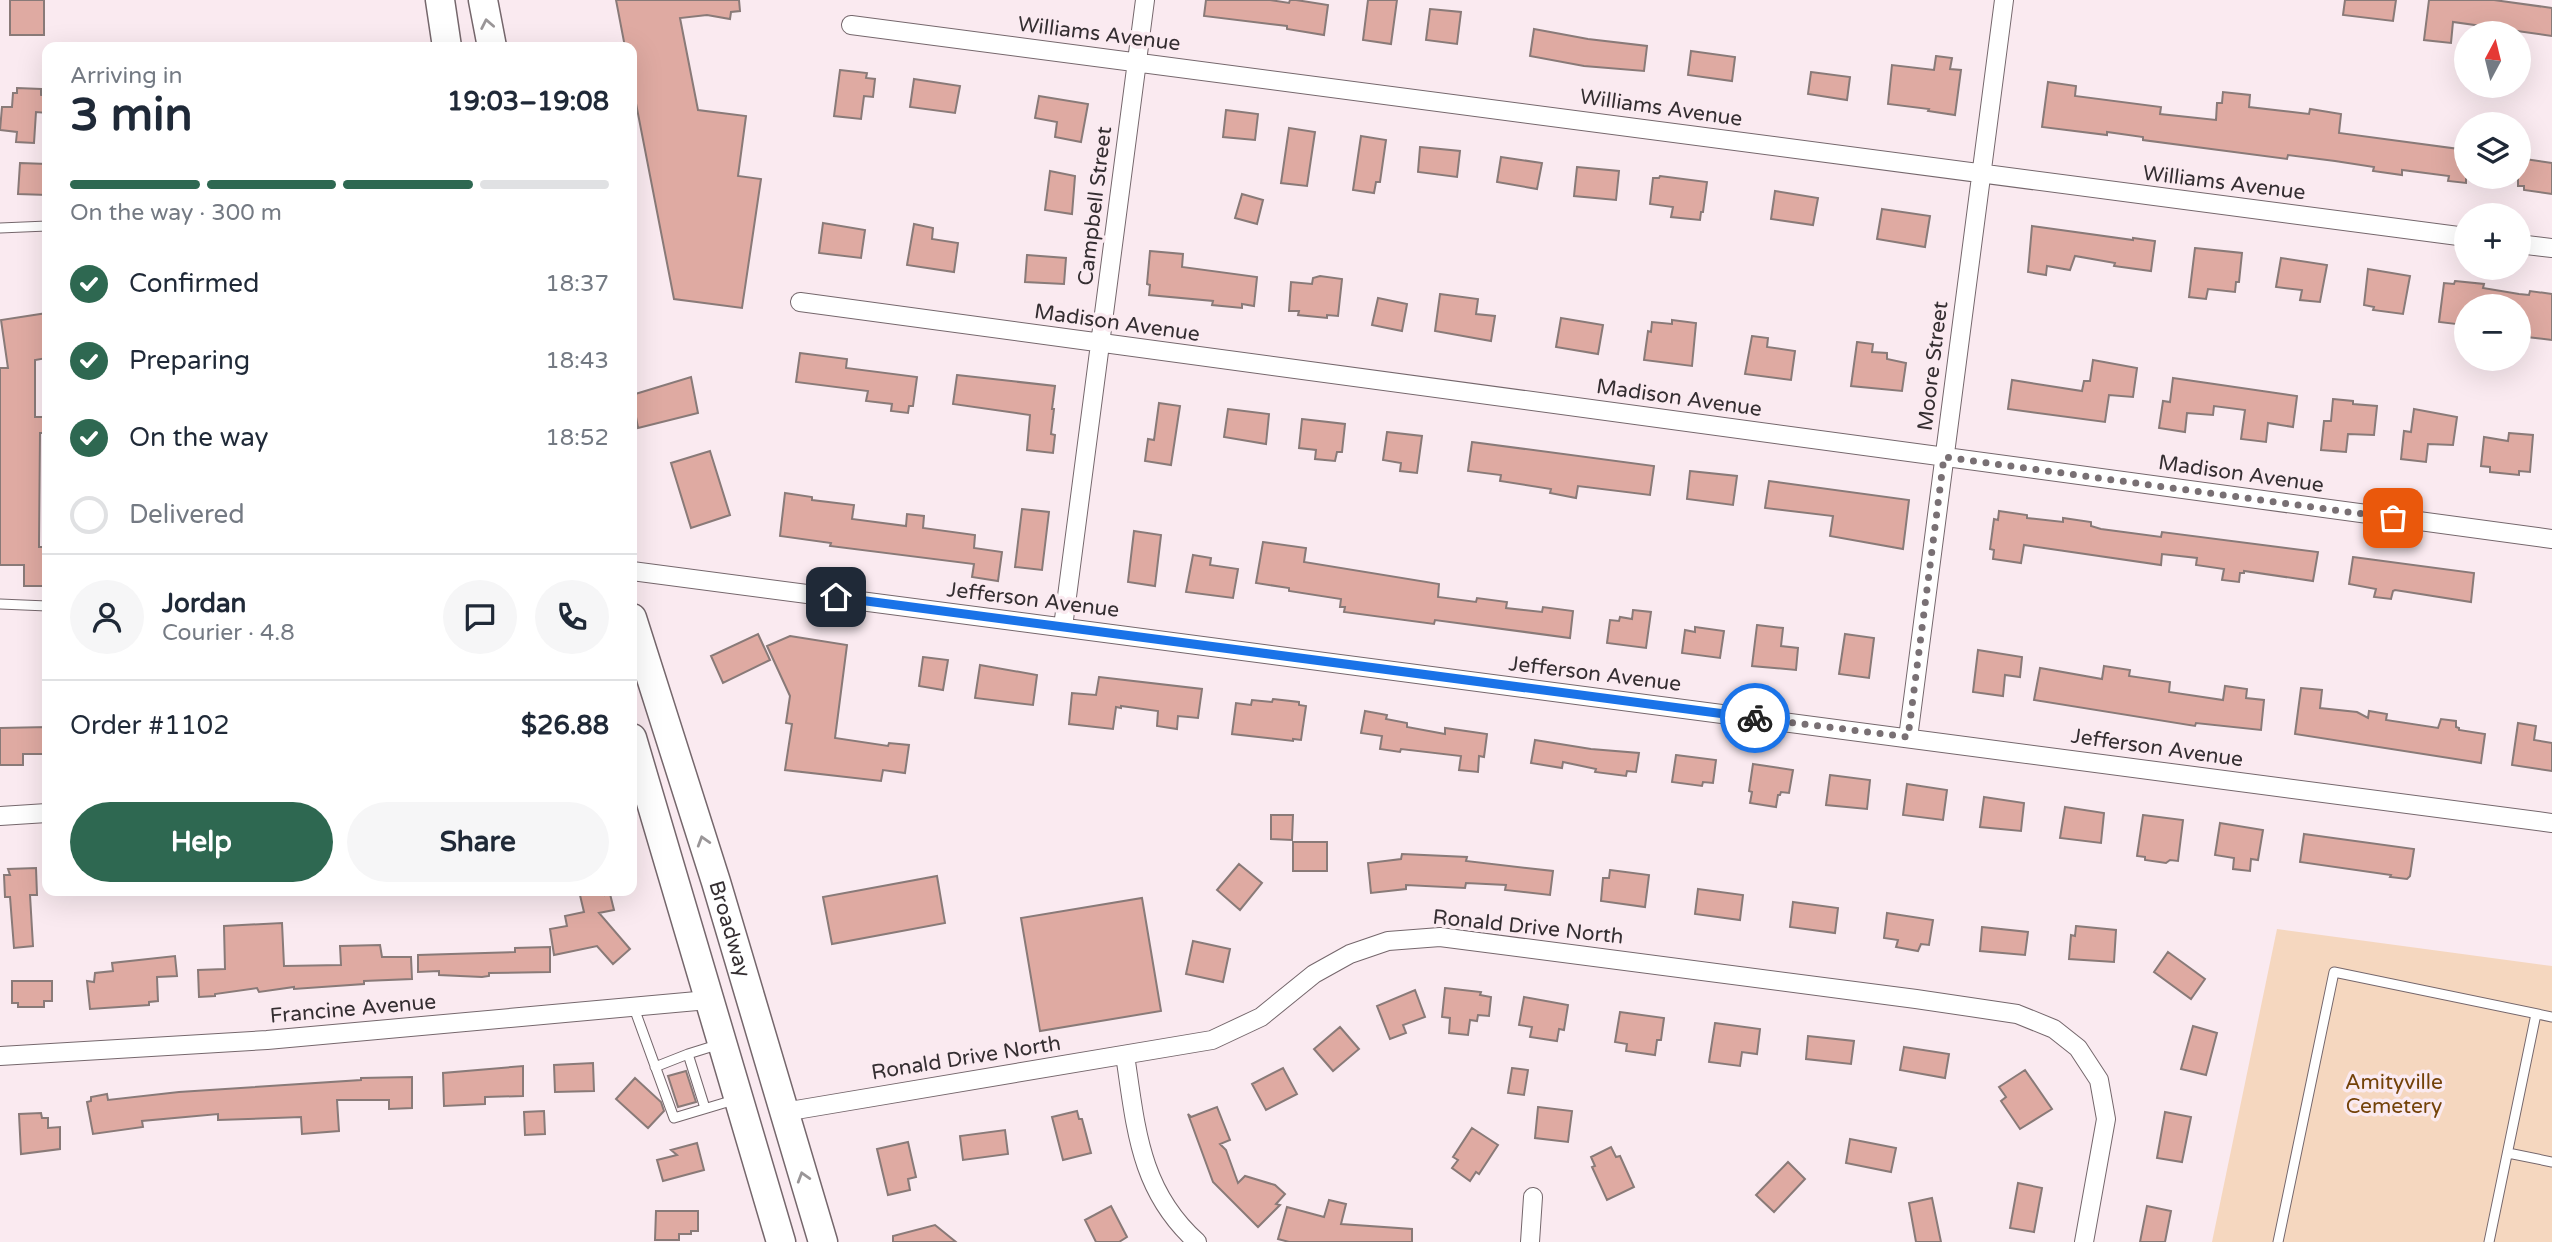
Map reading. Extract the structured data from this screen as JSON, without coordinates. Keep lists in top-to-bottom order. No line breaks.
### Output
{"streets":{"main road":["Broadway"],"street":["Williams Avenue","Campbell Street","Madison Avenue","Moore Street","Jefferson Avenue","Ronald Drive North","Francine Avenue"]},"crossings":[["Williams Avenue","Campbell Street"],["Williams Avenue","Moore Street"],["Campbell Street","Madison Avenue"],["Campbell Street","Jefferson Avenue"],["Madison Avenue","Moore Street"],["Moore Street","Jefferson Avenue"],["Ronald Drive North","Broadway"],["Broadway","Francine Avenue"]],"parks":["Amityville Cemetery"],"north":"top","page":{"map_buttons":["+","−"],"heading":["3 min","Arriving in","19:03–19:08"],"panel":["Jordan","Courier · 4.8","Order #1102","$26.88"],"bar":"On the way · 300 m","list":[["Confirmed","18:37"],["Preparing","18:43"],["On the way","18:52"],"Delivered"],"buttons":["Help","Share"]}}
